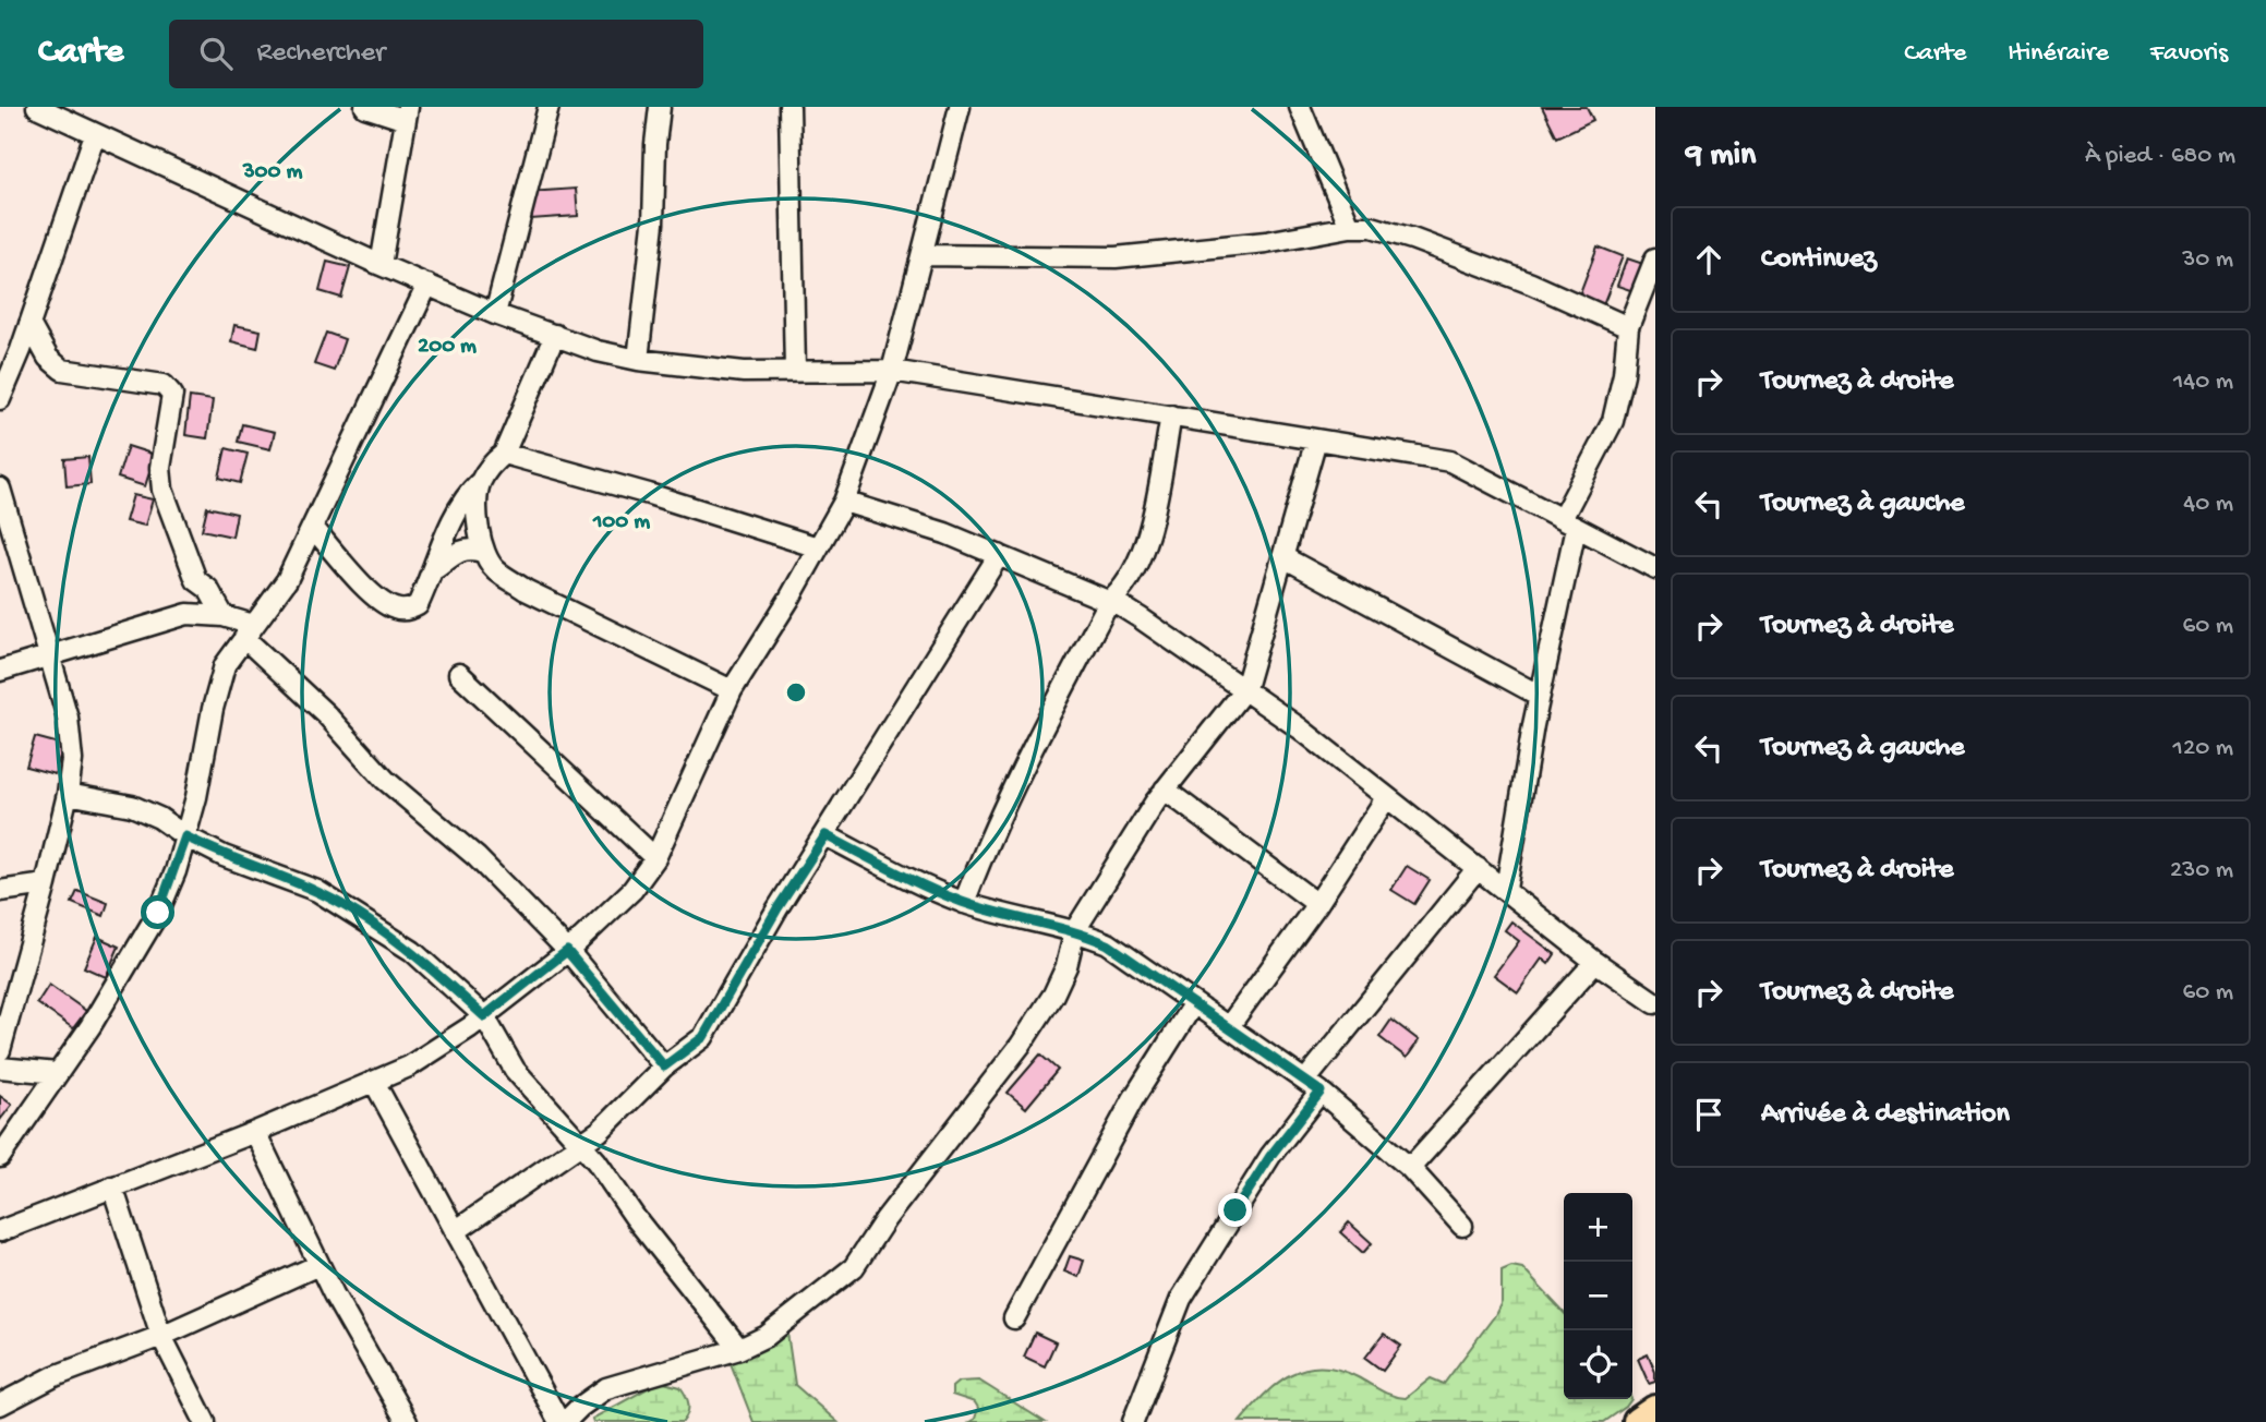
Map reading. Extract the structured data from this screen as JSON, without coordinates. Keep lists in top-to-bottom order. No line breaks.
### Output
{"page":{"header":"Carte","search":"Rechercher","nav":["Carte","Itinéraire","Favoris"],"heading":["9 min","À pied · 680 m"],"list":[["Continuez","30 m"],["Tournez à droite","140 m"],["Tournez à gauche","40 m"],["Tournez à droite","60 m"],["Tournez à gauche","120 m"],["Tournez à droite","230 m"],["Tournez à droite","60 m"],"Arrivée à destination"],"map_buttons":["+","−"]},"rings":["300 m","200 m","100 m"]}
